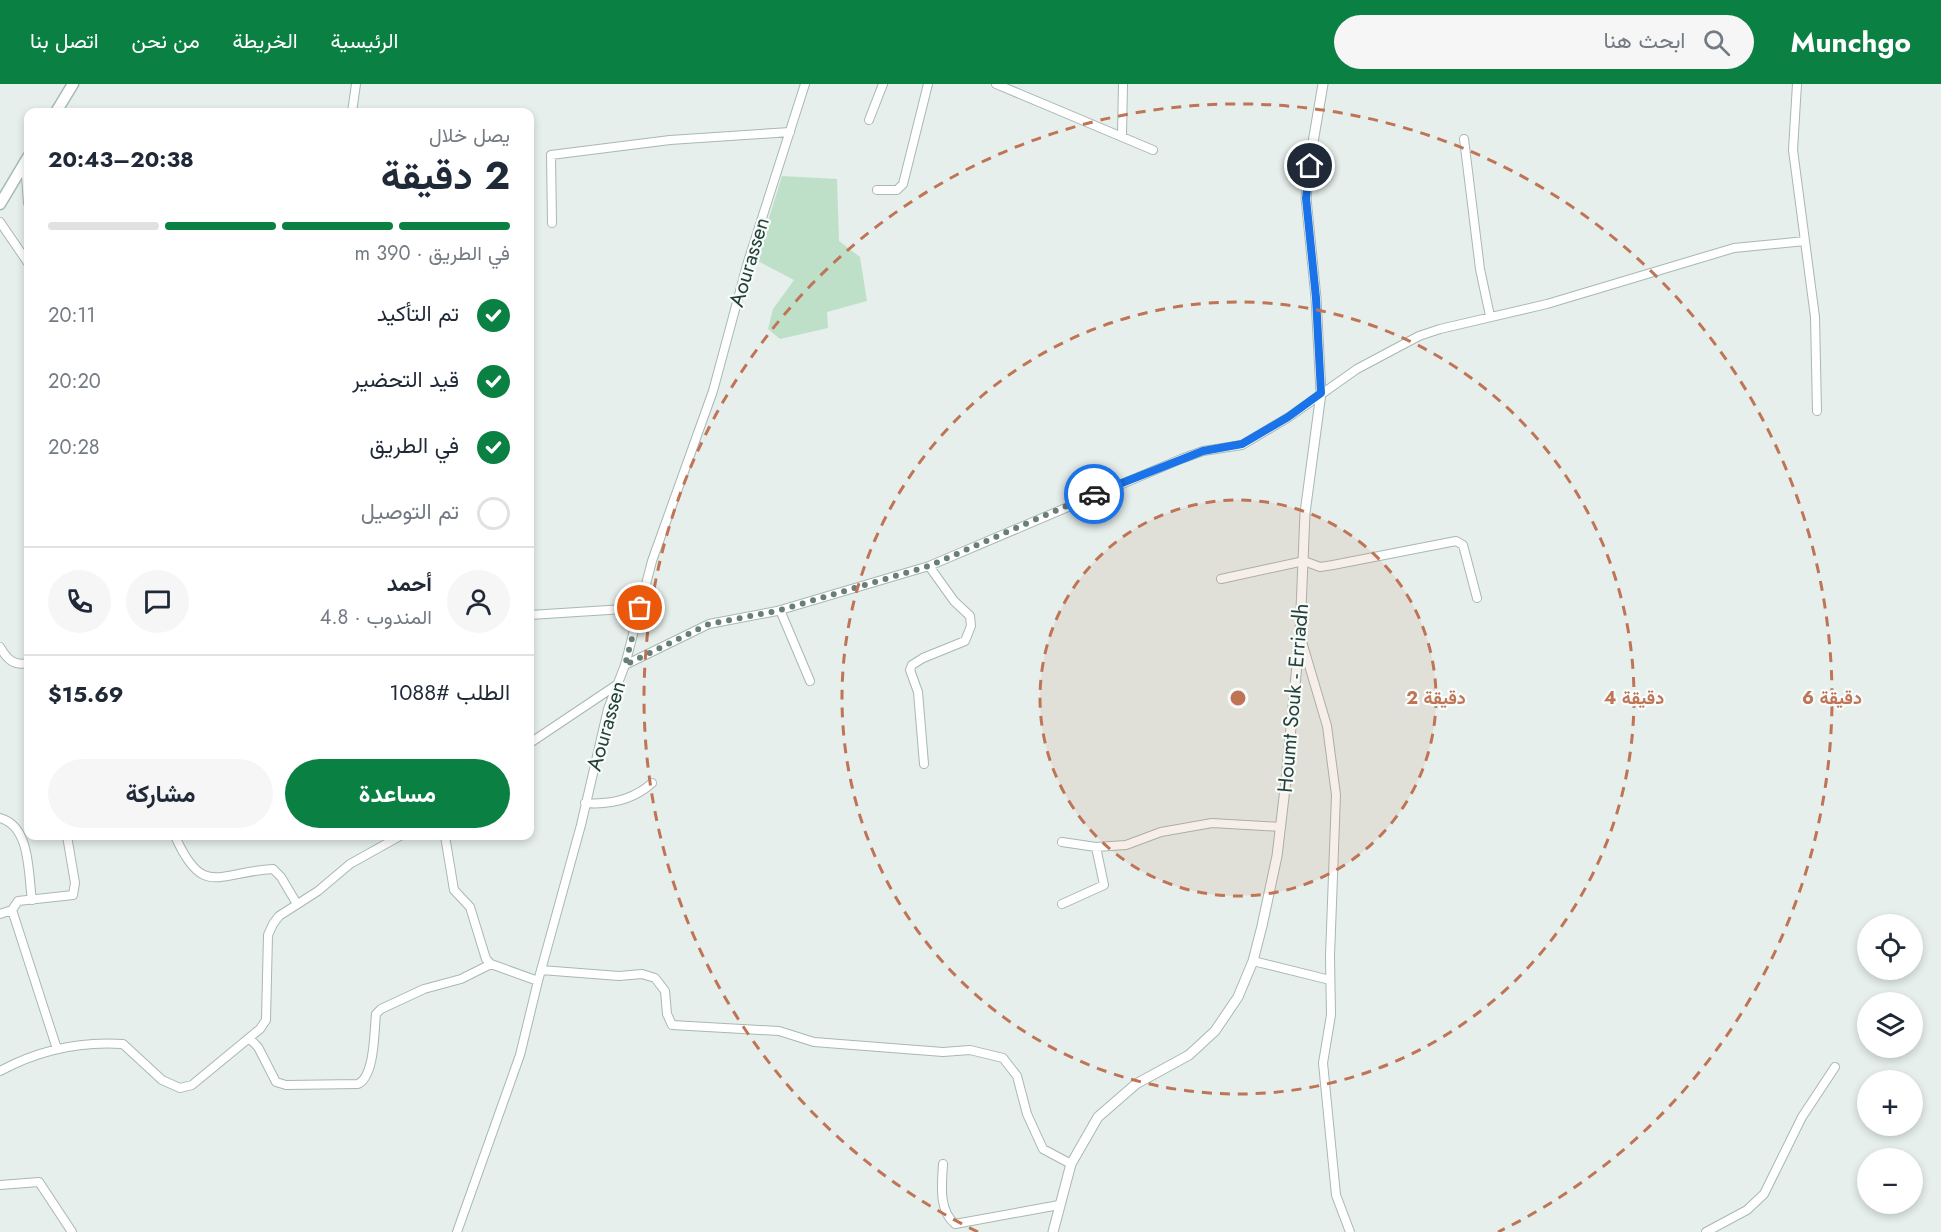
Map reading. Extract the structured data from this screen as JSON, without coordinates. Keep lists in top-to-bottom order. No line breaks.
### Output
{"streets":{"street":["Aourassen","Houmt Souk - Erriadh"]},"page":{"header":"Munchgo","search":"ابحث هنا","nav":["الرئيسية","الخريطة","من نحن","اتصل بنا"],"heading":["2 دقيقة","يصل خلال","20:38–20:43"],"panel":["أحمد","المندوب · 4.8","الطلب #1088","$15.69"],"bar":"في الطريق · 390 m","list":[["تم التأكيد","20:11"],["قيد التحضير","20:20"],["في الطريق","20:28"],"تم التوصيل"],"buttons":["مساعدة","مشاركة"],"map_buttons":["+","−"]},"rings":["2 دقيقة","4 دقيقة","6 دقيقة"]}
